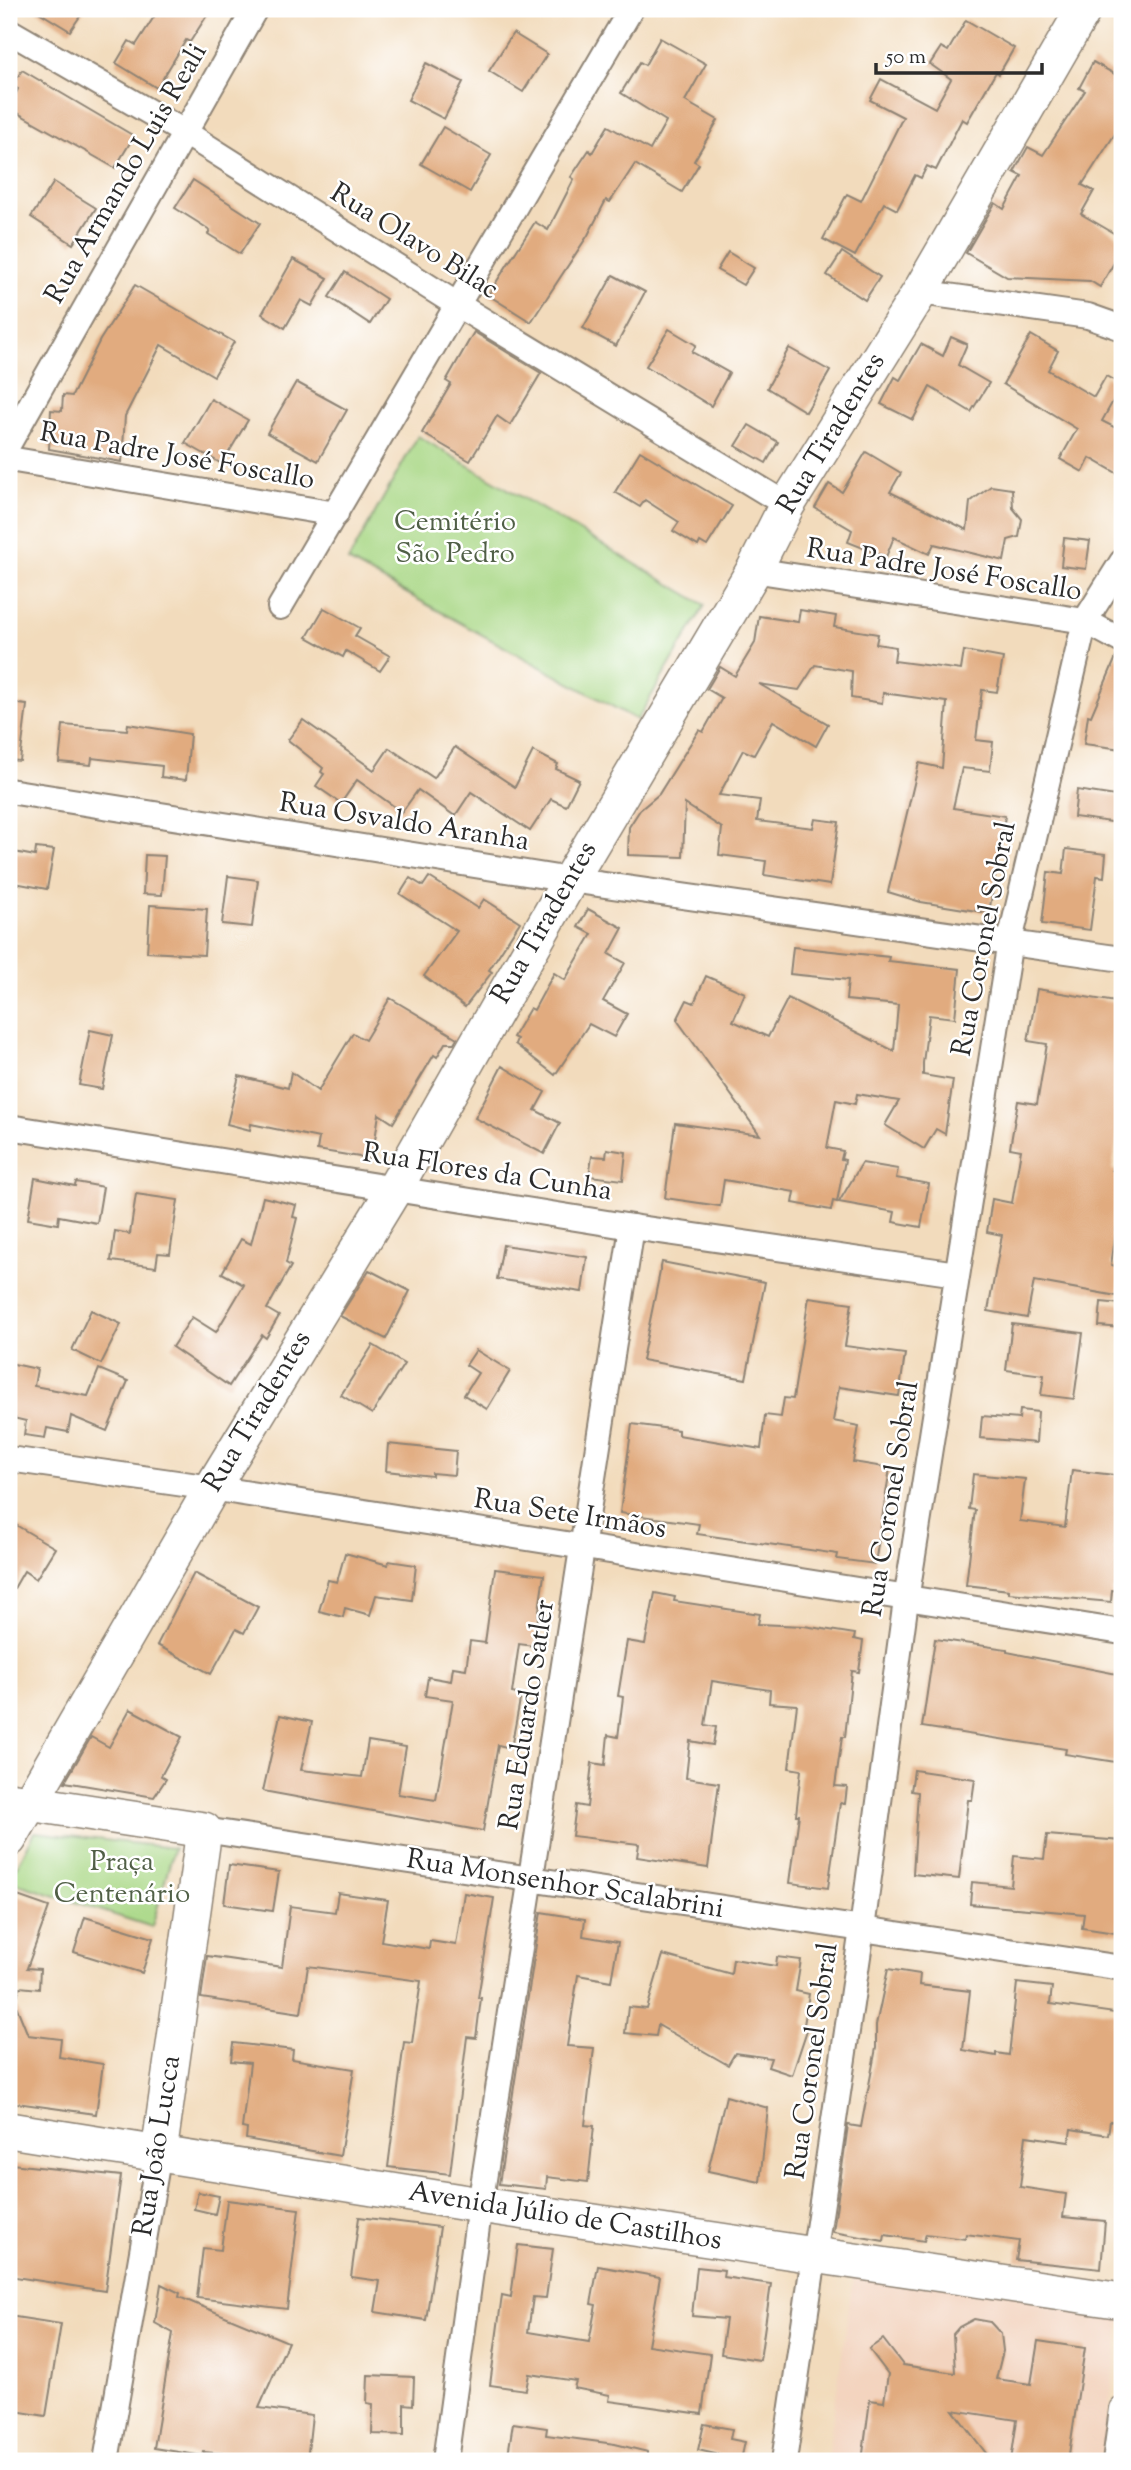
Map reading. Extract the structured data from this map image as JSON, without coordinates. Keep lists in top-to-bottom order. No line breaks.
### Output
{"streets":{"street":["Rua Armando Luis Reali","Rua Olavo Bilac","Rua Tiradentes","Rua Padre José Foscallo","Rua Osvaldo Aranha","Rua Coronel Sobral","Rua Flores da Cunha","Rua Sete Irmãos","Rua Eduardo Satler","Rua Monsenhor Scalabrini","Rua João Lucca","Avenida Júlio de Castilhos"]},"crossings":[["Rua Armando Luis Reali","Rua Olavo Bilac"],["Rua Olavo Bilac","Rua Tiradentes"],["Rua Tiradentes","Rua Padre José Foscallo"],["Rua Tiradentes","Rua Osvaldo Aranha"],["Rua Tiradentes","Rua Flores da Cunha"],["Rua Tiradentes","Rua Sete Irmãos"],["Rua Tiradentes","Rua Monsenhor Scalabrini"],["Rua Padre José Foscallo","Rua Coronel Sobral"],["Rua Osvaldo Aranha","Rua Coronel Sobral"],["Rua Coronel Sobral","Rua Flores da Cunha"],["Rua Coronel Sobral","Rua Sete Irmãos"],["Rua Coronel Sobral","Rua Monsenhor Scalabrini"],["Rua Coronel Sobral","Avenida Júlio de Castilhos"],["Rua Flores da Cunha","Rua Eduardo Satler"],["Rua Sete Irmãos","Rua Eduardo Satler"],["Rua Eduardo Satler","Rua Monsenhor Scalabrini"],["Rua Eduardo Satler","Avenida Júlio de Castilhos"],["Rua Monsenhor Scalabrini","Rua João Lucca"],["Rua João Lucca","Avenida Júlio de Castilhos"]],"parks":["Cemitério São Pedro","Praça Centenário"],"scale_bar":"50 m"}
